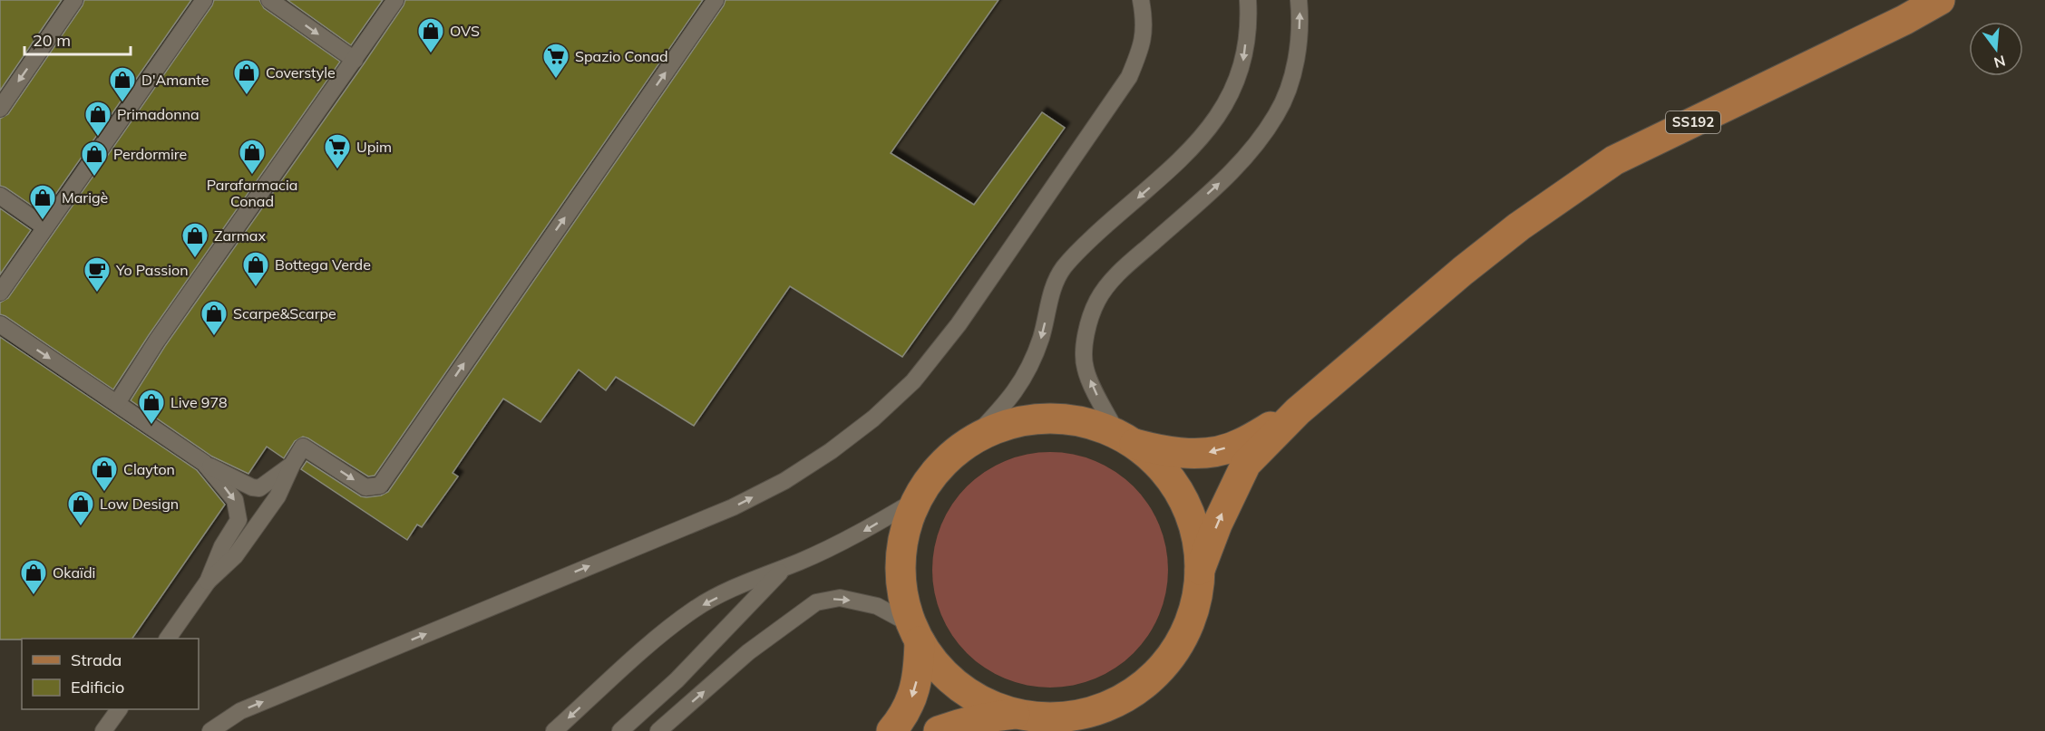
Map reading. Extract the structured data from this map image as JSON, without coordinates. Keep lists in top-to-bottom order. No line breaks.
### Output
{"streets":{"main road":["SS192"]},"places":{"shop":["OVS","Coverstyle","D'Amante","Primadonna","Parafarmacia Conad","Perdormire","Marigè","Zarmax","Bottega Verde","Scarpe&Scarpe","Live 978","Clayton","Low Design","Okaïdi"],"supermarket":["Spazio Conad","Upim"],"cafe":["Yo Passion"]},"legend":["Strada","Edificio"],"scale_bar":"20 m","north":"bottom"}
